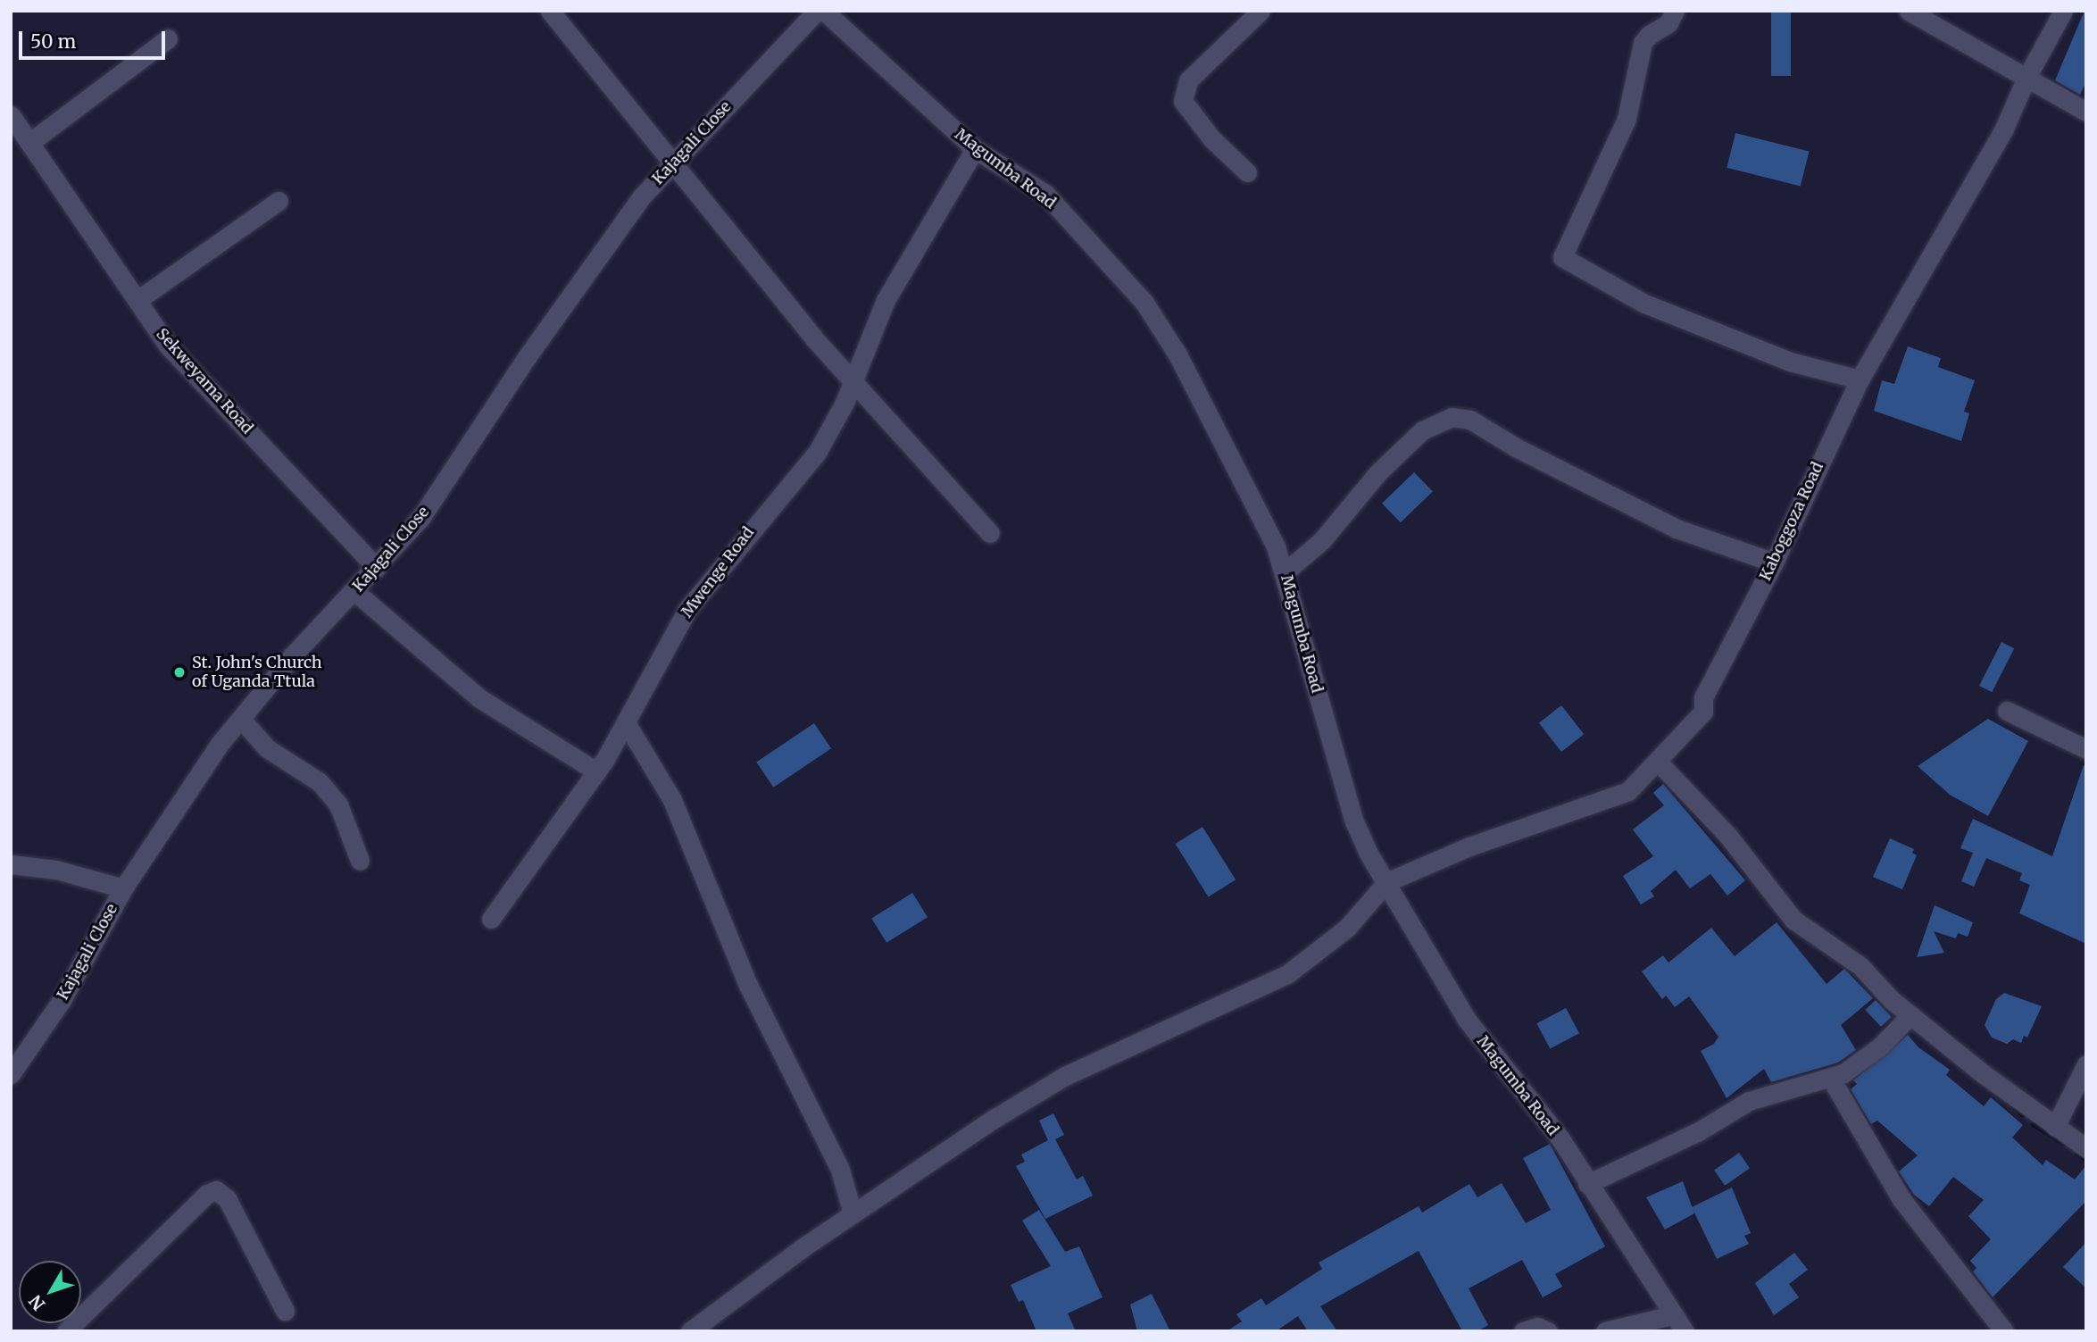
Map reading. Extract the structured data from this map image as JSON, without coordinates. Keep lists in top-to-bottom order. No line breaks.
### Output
{"streets":{"street":["Kajagali Close","Magumba Road","Sekweyama Road","Kaboggoza Road","Mwenge Road"]},"crossings":[["Kajagali Close","Sekweyama Road"],["Magumba Road","Kaboggoza Road"],["Magumba Road","Mwenge Road"]],"places":["St. John's Church of Uganda Ttula"],"scale_bar":"50 m","north":"bottom left"}
